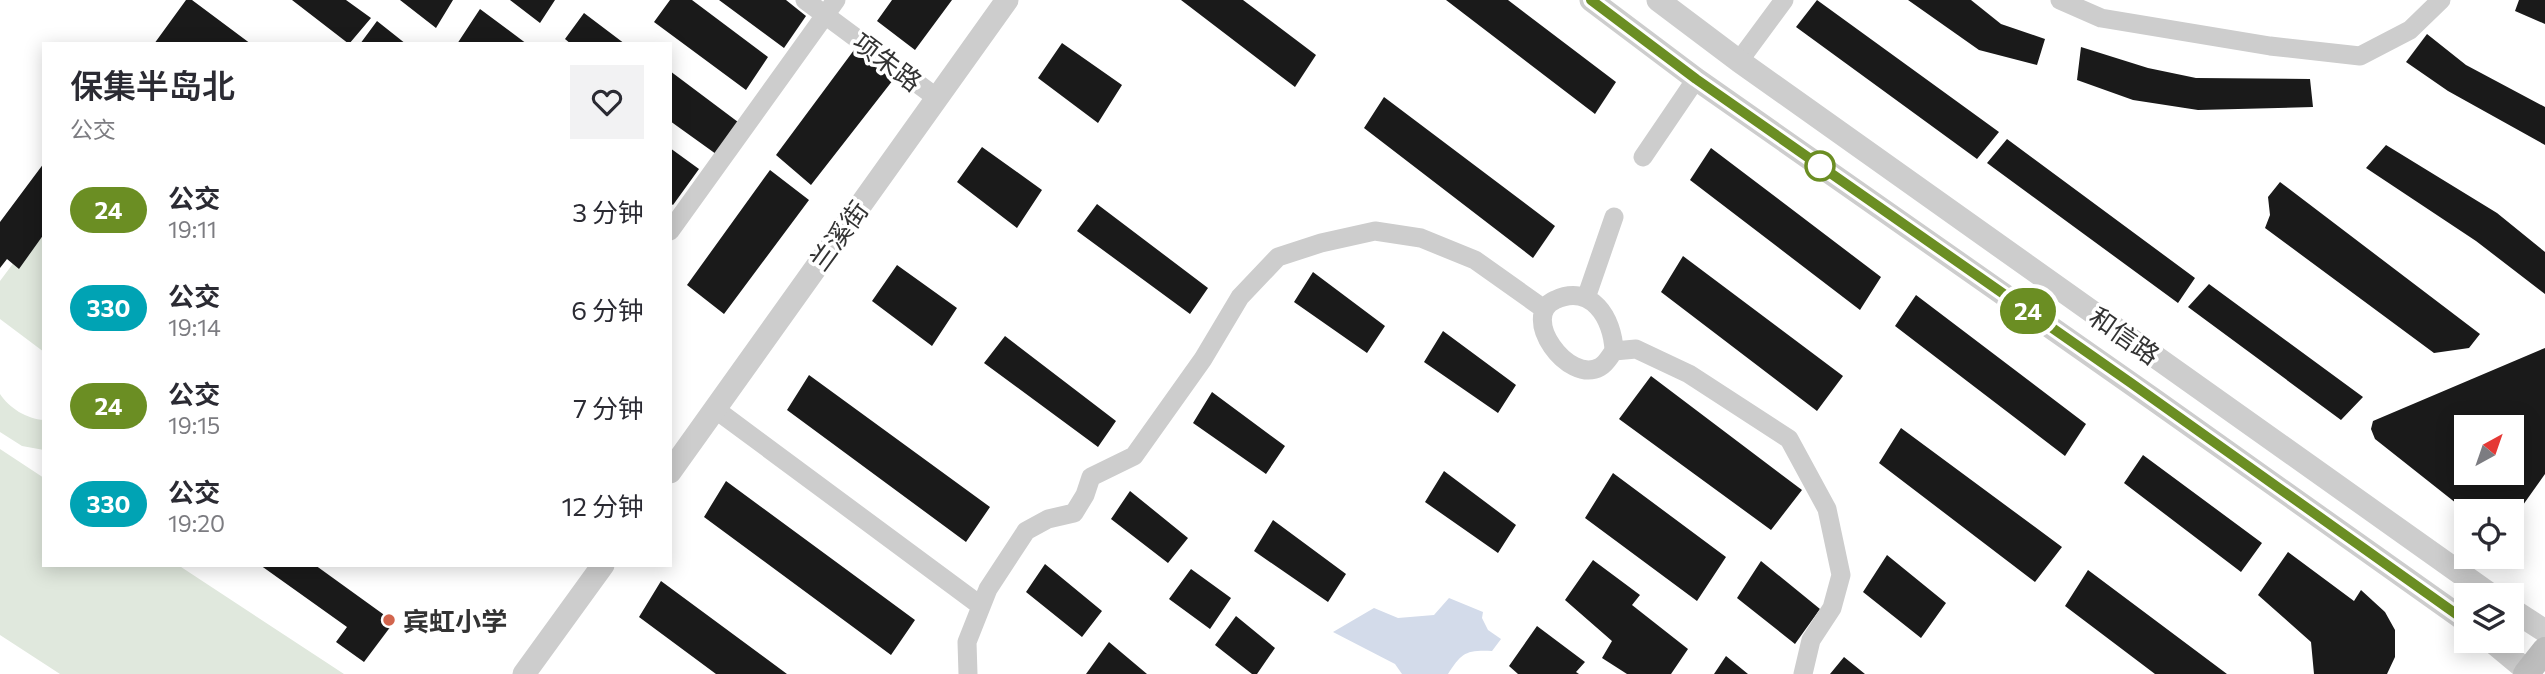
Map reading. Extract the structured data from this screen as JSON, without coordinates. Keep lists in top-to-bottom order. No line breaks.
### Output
{"streets":{"street":["项朱路","兰溪街","和信路"]},"crossings":[["项朱路","兰溪街"]],"places":["宾虹小学"],"lines":["bus line 24"],"north":"top right","page":{"on_map":"24","heading":["保集半岛北","公交"],"list":[{"mark":"24","name":"公交","note":"19:11","value":"3 分钟"},{"mark":"330","name":"公交","note":"19:14","value":"6 分钟"},{"mark":"24","name":"公交","note":"19:15","value":"7 分钟"},{"mark":"330","name":"公交","note":"19:20","value":"12 分钟"}]}}
